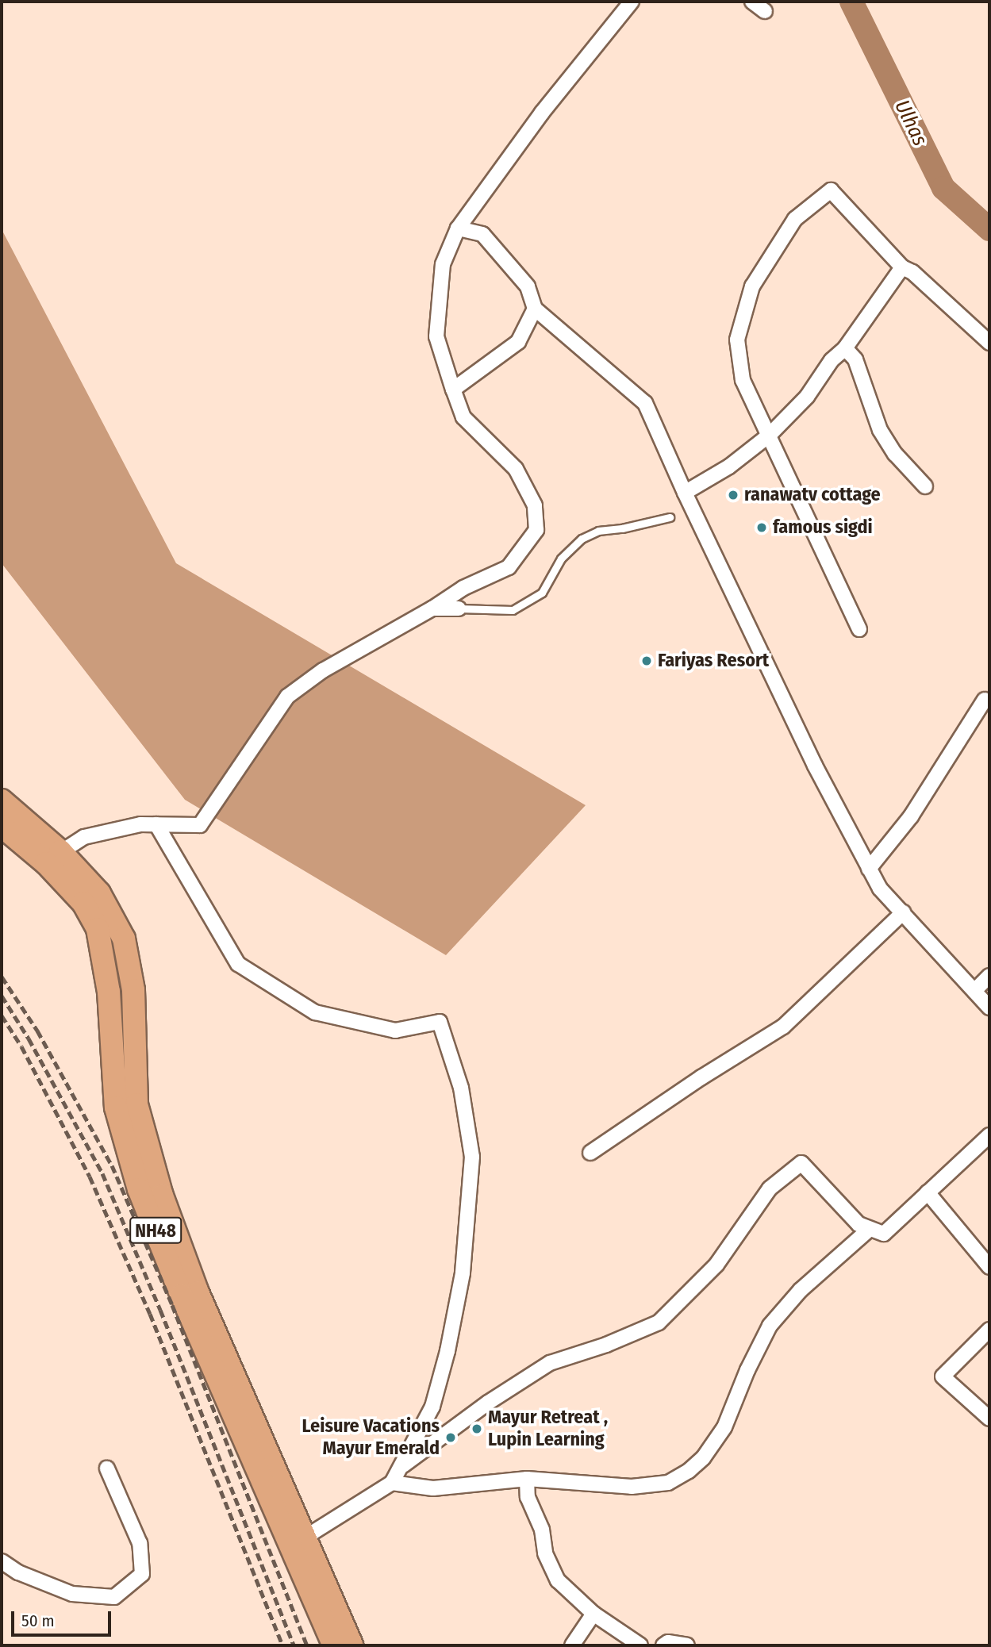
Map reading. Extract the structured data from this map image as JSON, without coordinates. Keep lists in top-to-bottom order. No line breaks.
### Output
{"streets":{"highway":["NH48"]},"water":["Ulhas"],"places":["ranawatv cottage","famous sigdi","Fariyas Resort","Mayur Retreat , Lupin Learning","Leisure Vacations Mayur Emerald"],"scale_bar":"50 m"}
